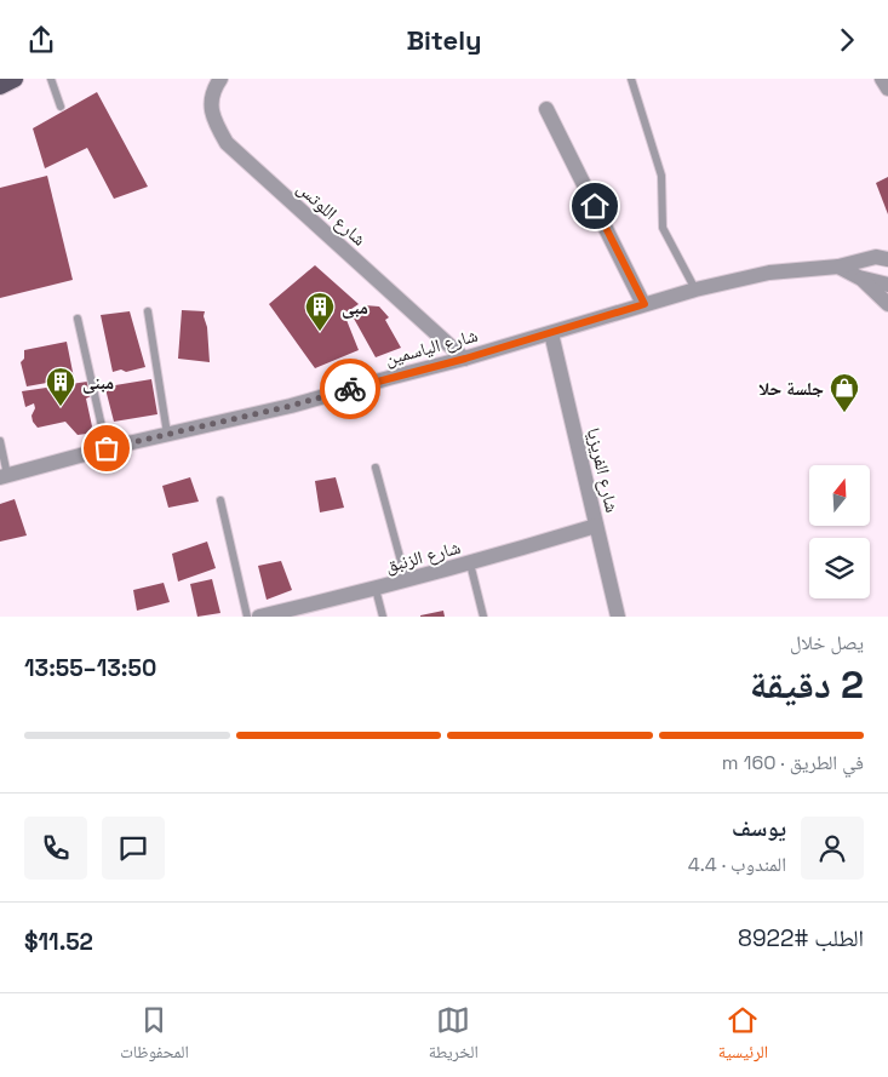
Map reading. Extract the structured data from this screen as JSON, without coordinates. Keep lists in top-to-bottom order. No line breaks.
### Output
{"streets":{"street":["شارع اللوتس","شارع الياسمين","شارع الفريزيا","شارع الزنبق"]},"crossings":[["شارع اللوتس","شارع الياسمين"],["شارع الياسمين","شارع الفريزيا"],["شارع الفريزيا","شارع الزنبق"]],"places":{"building":["مبى","مبنى"],"shop":["جلسة حلا"]},"north":"top","page":{"header":"Bitely","heading":["2 دقيقة","يصل خلال","13:50–13:55"],"panel":["يوسف","المندوب · 4.4","الطلب #8922","$11.52"],"bar":"في الطريق · 160 m","tabs":["الرئيسية","الخريطة","المحفوظات"]}}
